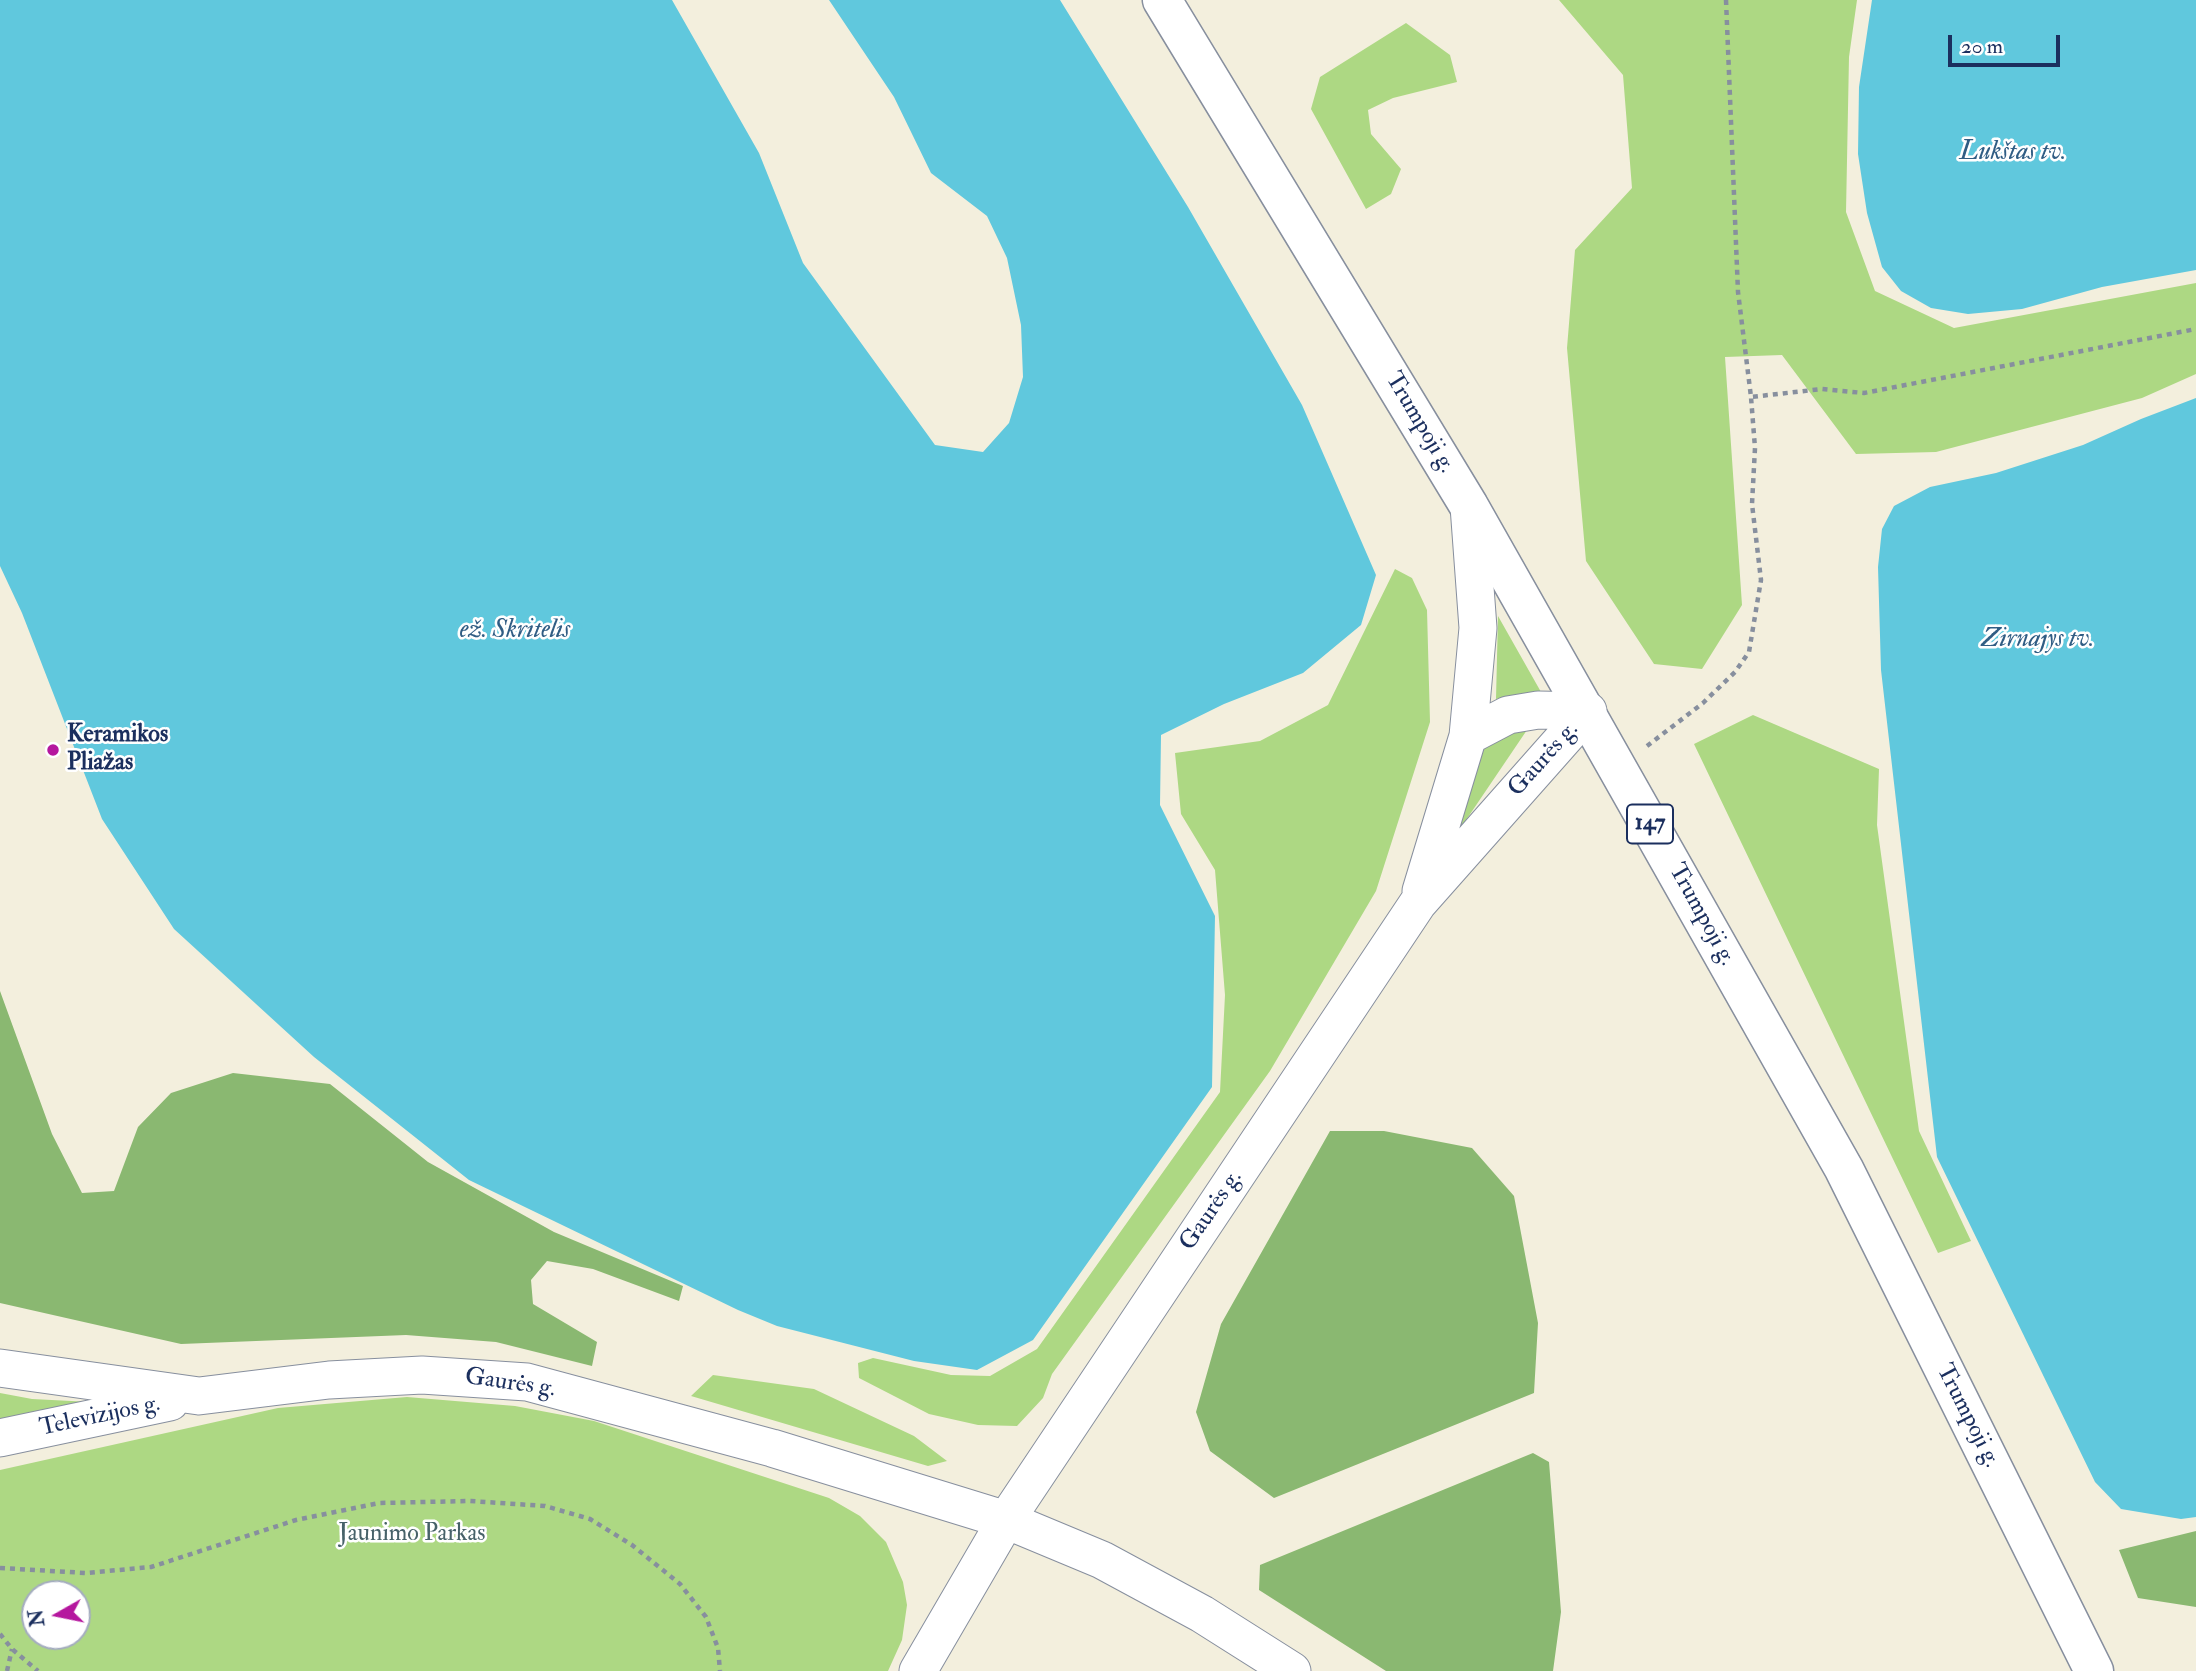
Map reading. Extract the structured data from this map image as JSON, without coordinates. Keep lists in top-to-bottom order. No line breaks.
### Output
{"streets":{"main road":["Trumpoji g.","147"],"street":["Gaurės g.","Televizijos g."]},"crossings":[["Trumpoji g.","Gaurės g."],["Gaurės g.","Televizijos g."]],"water":["Lukštas tv.","ež. Skritelis","Zirnajys tv."],"parks":["Jaunimo Parkas"],"places":["Keramikos Pliažas"],"scale_bar":"20 m","north":"left"}
